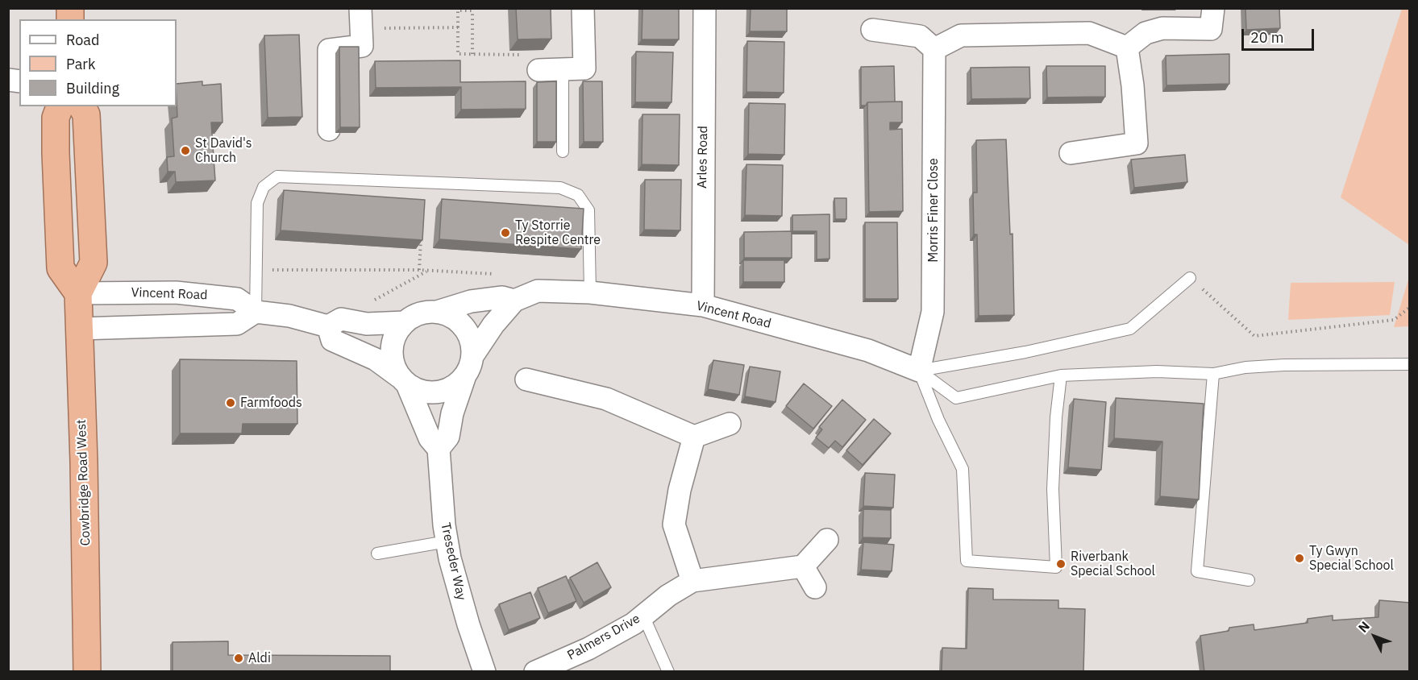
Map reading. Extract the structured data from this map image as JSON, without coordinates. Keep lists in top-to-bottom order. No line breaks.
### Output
{"streets":{"highway":["Cowbridge Road West"],"street":["Arles Road","Morris Finer Close","Vincent Road","Treseder Way","Palmers Drive"]},"crossings":[["Arles Road","Vincent Road"],["Morris Finer Close","Vincent Road"],["Vincent Road","Cowbridge Road West"],["Vincent Road","Treseder Way"]],"places":["St David's Church","Ty Storrie Respite Centre","Farmfoods","Ty Gwyn Special School","Riverbank Special School","Aldi"],"legend":["Road","Park","Building"],"scale_bar":"20 m","north":"top left"}
